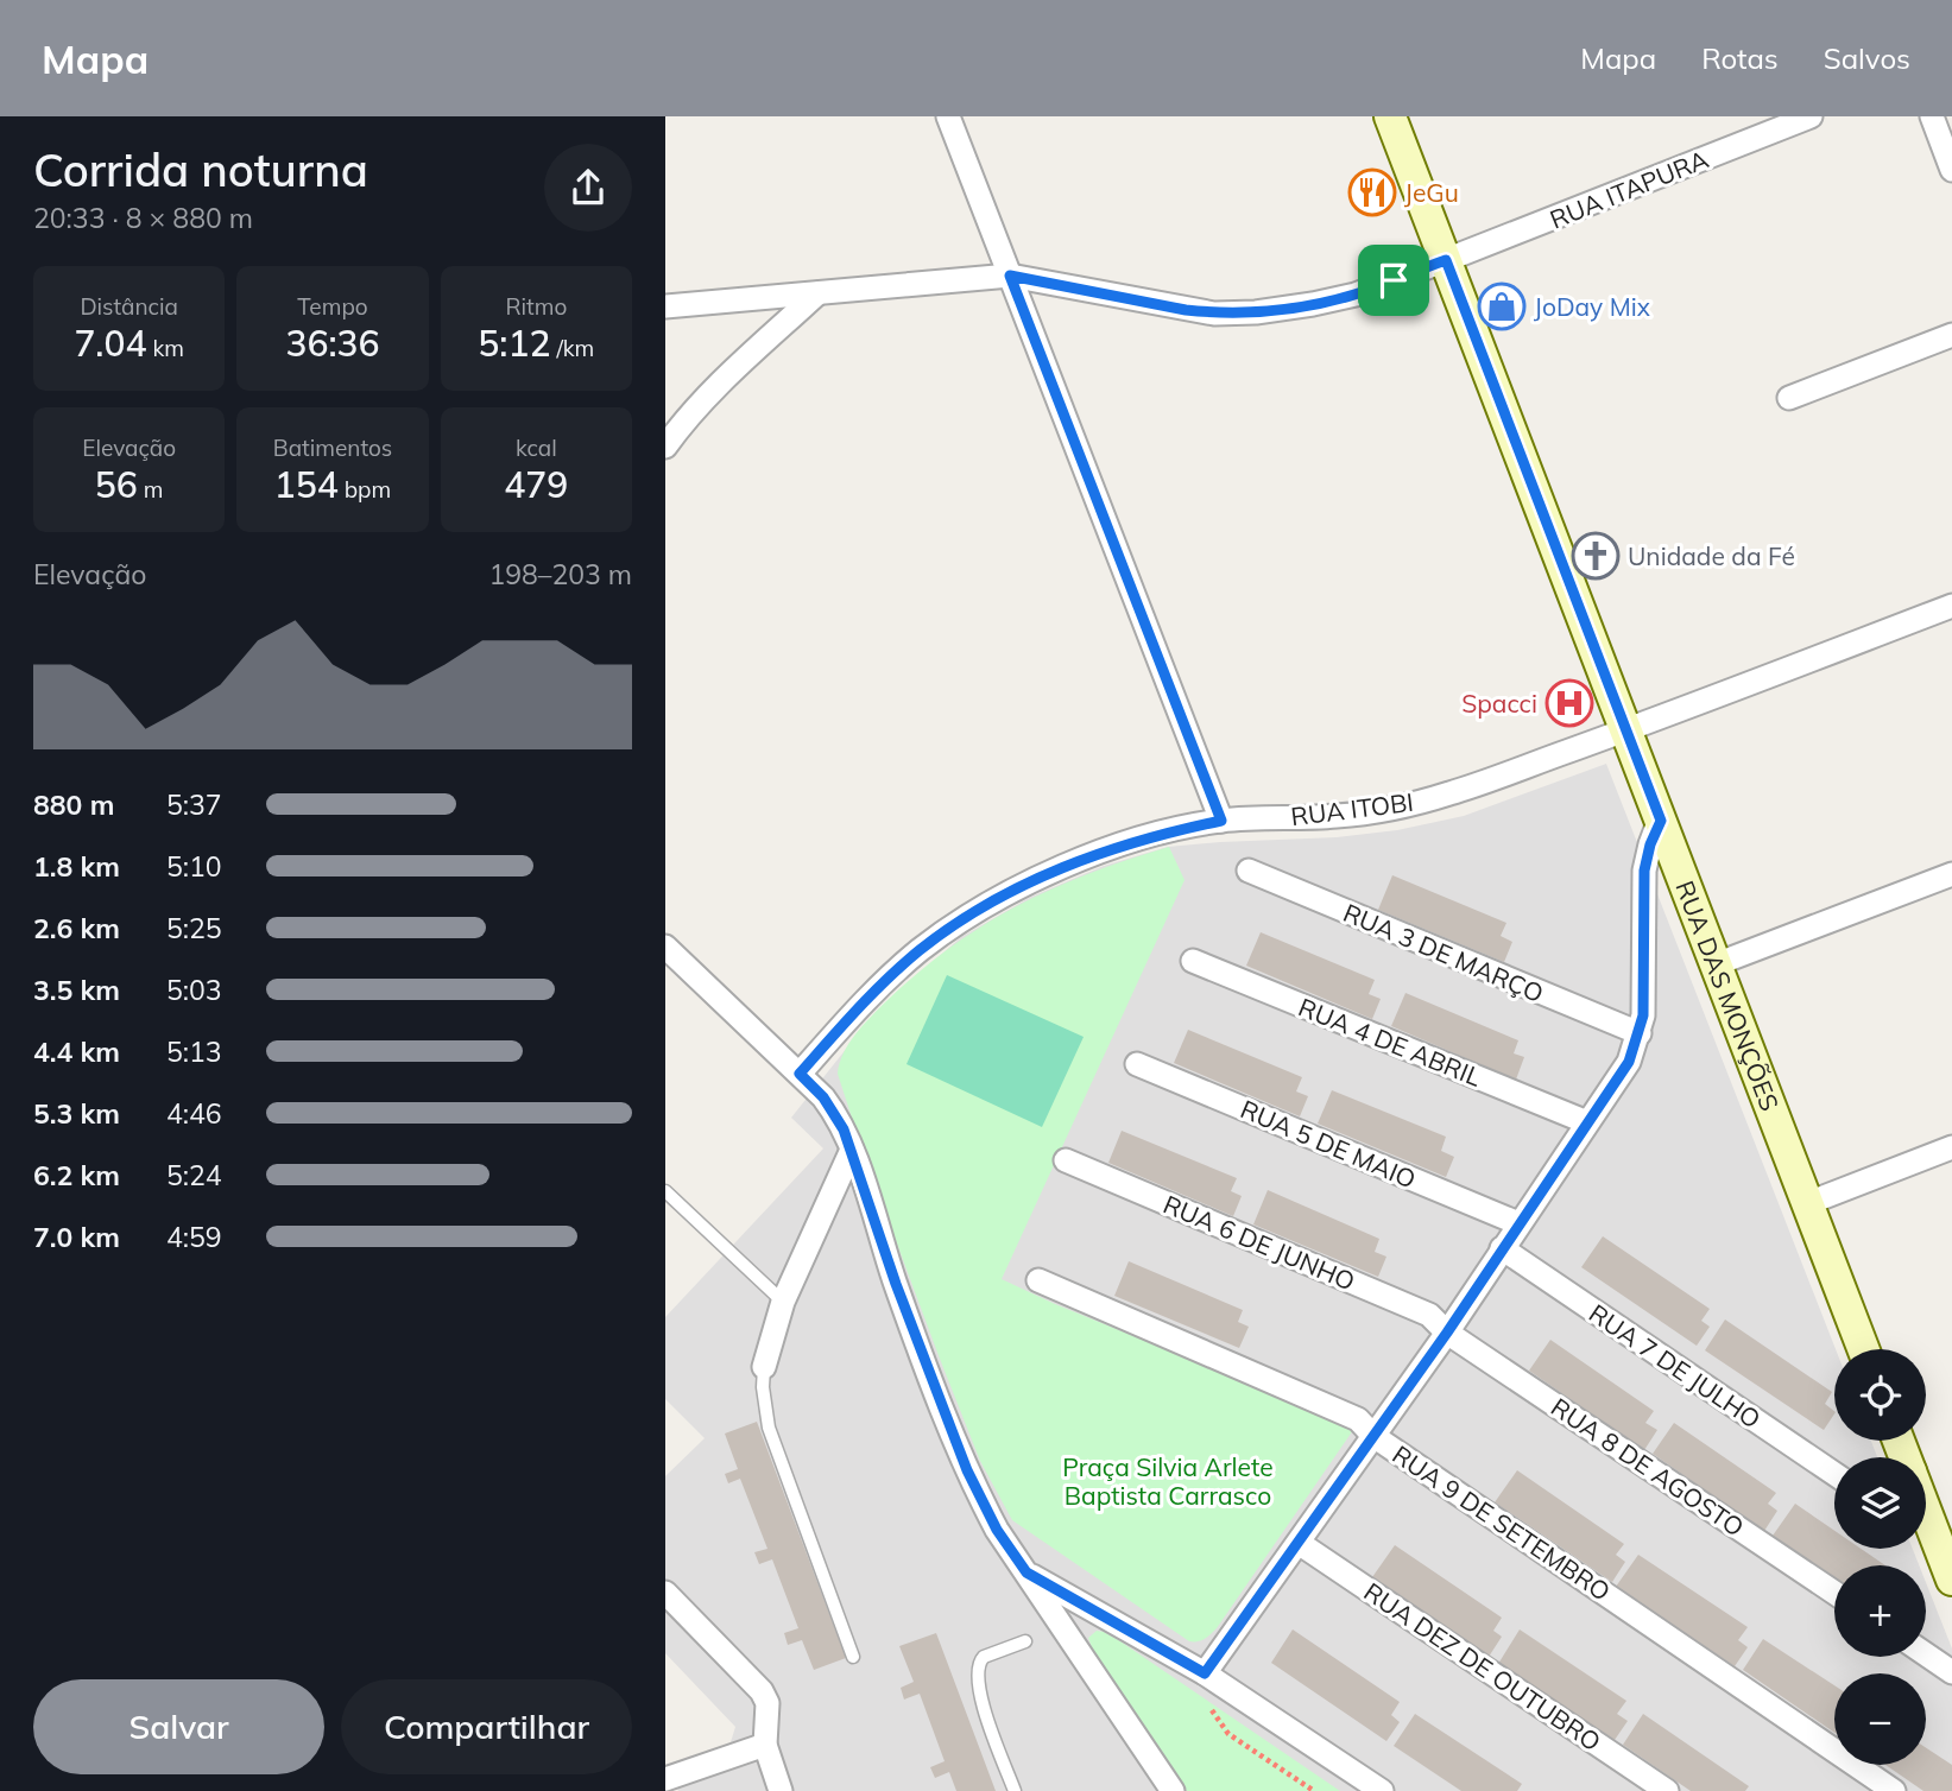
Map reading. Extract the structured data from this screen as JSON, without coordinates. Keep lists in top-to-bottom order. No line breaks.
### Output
{"streets":{"street":["RUA ITAPURA","RUA ITOBI","RUA 3 DE MARÇO","RUA DAS MONÇÕES","RUA 4 DE ABRIL","RUA 5 DE MAIO","RUA 6 DE JUNHO","RUA 7 DE JULHO","RUA 8 DE AGOSTO","RUA 9 DE SETEMBRO","RUA DEZ DE OUTUBRO"]},"crossings":[["RUA ITAPURA","RUA DAS MONÇÕES"],["RUA ITOBI","RUA DAS MONÇÕES"],["RUA 6 DE JUNHO","RUA 8 DE AGOSTO"]],"parks":["Praça Silvia Arlete Baptista Carrasco"],"places":{"restaurant":["JeGu"],"shop":["JoDay Mix"],"church":["Unidade da Fé"],"hospital":["Spacci"]},"page":{"header":"Mapa","nav":["Mapa","Rotas","Salvos"],"heading":["Corrida noturna","20:33 · 8 × 880 m"],"stats":[["Distância","7.04 km"],["Tempo","36:36"],["Ritmo","5:12 /km"],["Elevação","56 m"],["Batimentos","154 bpm"],["kcal","479"]],"chart":["Elevação","198–203 m"],"list":[{"name":"880 m","note":"5:37"},{"name":"1.8 km","note":"5:10"},{"name":"2.6 km","note":"5:25"},{"name":"3.5 km","note":"5:03"},{"name":"4.4 km","note":"5:13"},{"name":"5.3 km","note":"4:46"},{"name":"6.2 km","note":"5:24"},{"name":"7.0 km","note":"4:59"}],"map_buttons":["+","−"],"buttons":["Salvar","Compartilhar"]}}
